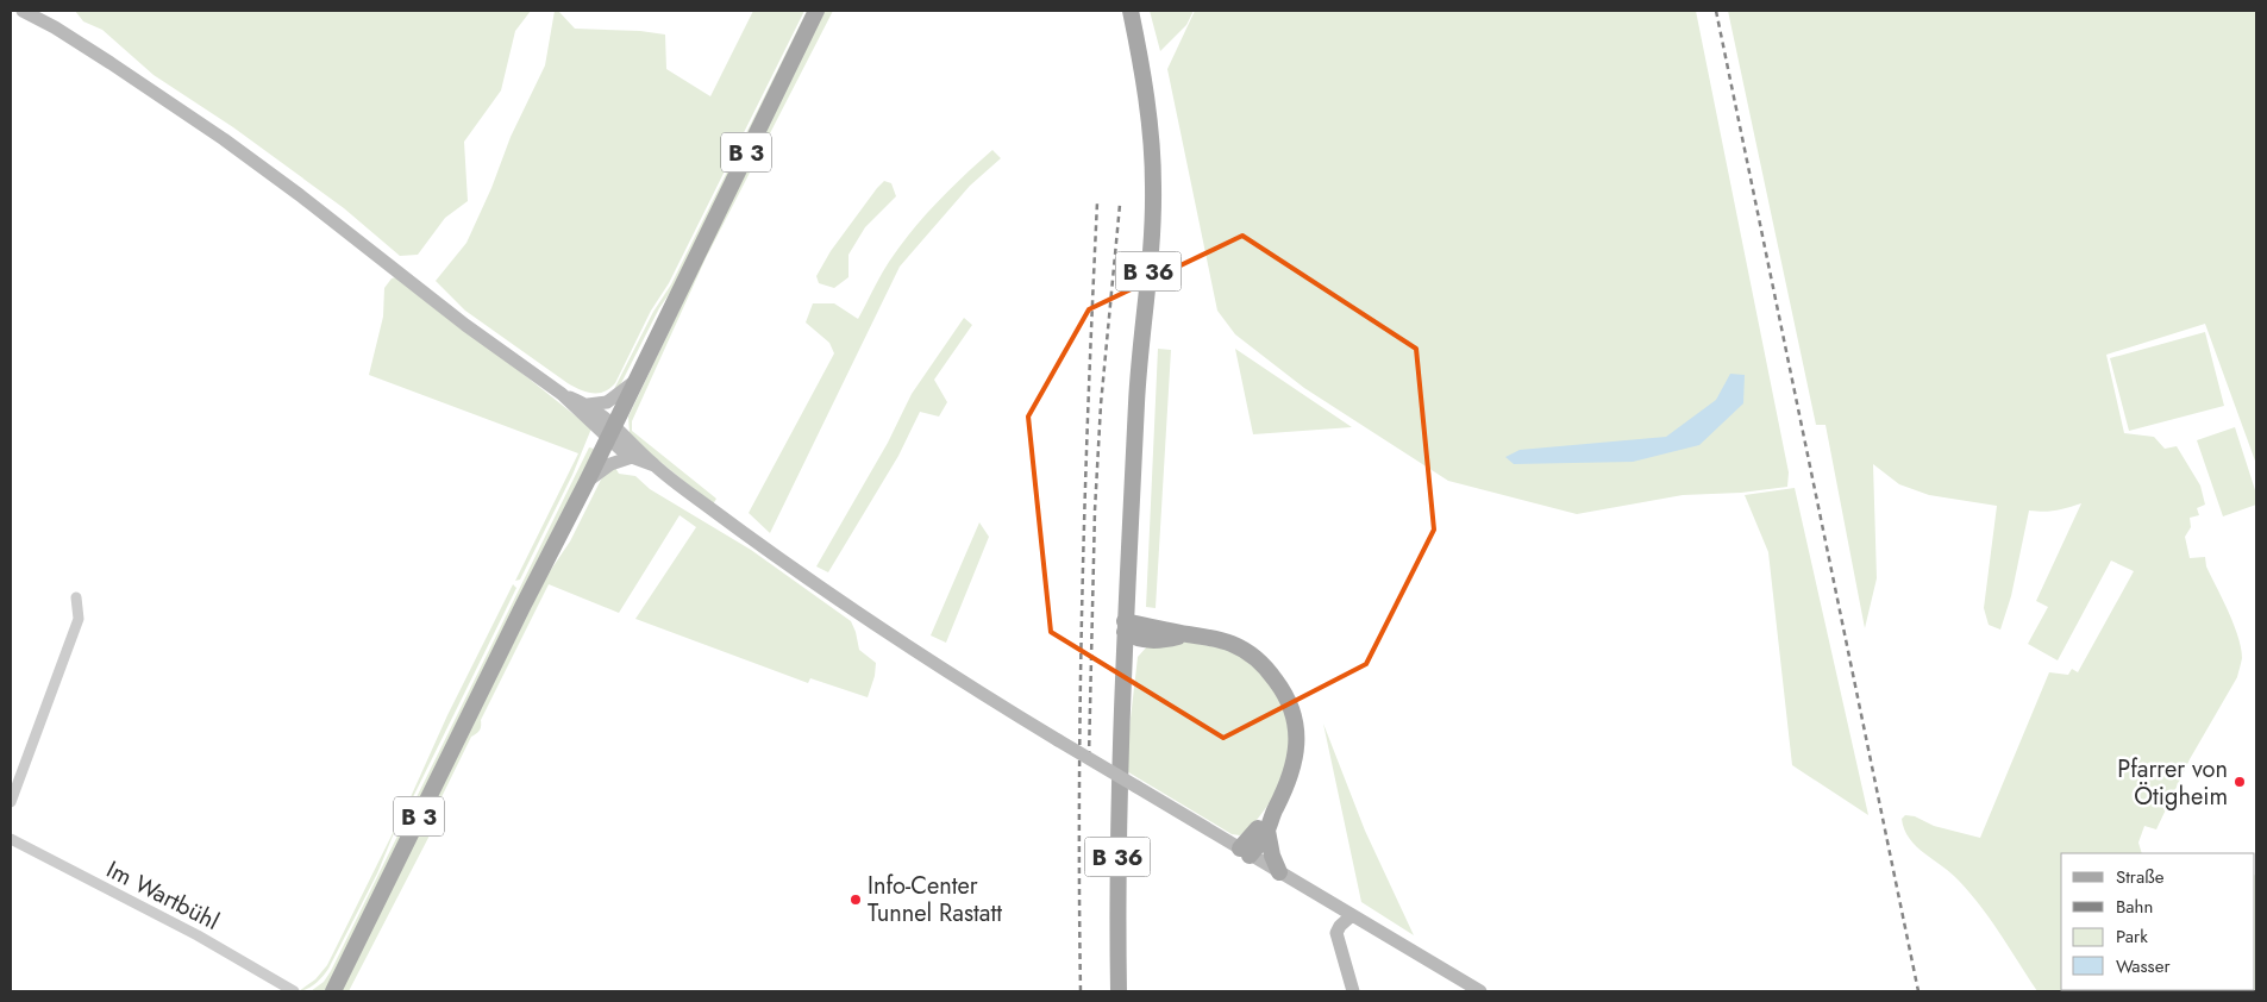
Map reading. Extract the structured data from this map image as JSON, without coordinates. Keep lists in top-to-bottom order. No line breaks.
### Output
{"streets":{"main road":["B 3","B 36"],"street":["Im Wartbühl"]},"places":["Pfarrer von Ötigheim","Info-Center Tunnel Rastatt"],"legend":["Straße","Bahn","Park","Wasser"]}
